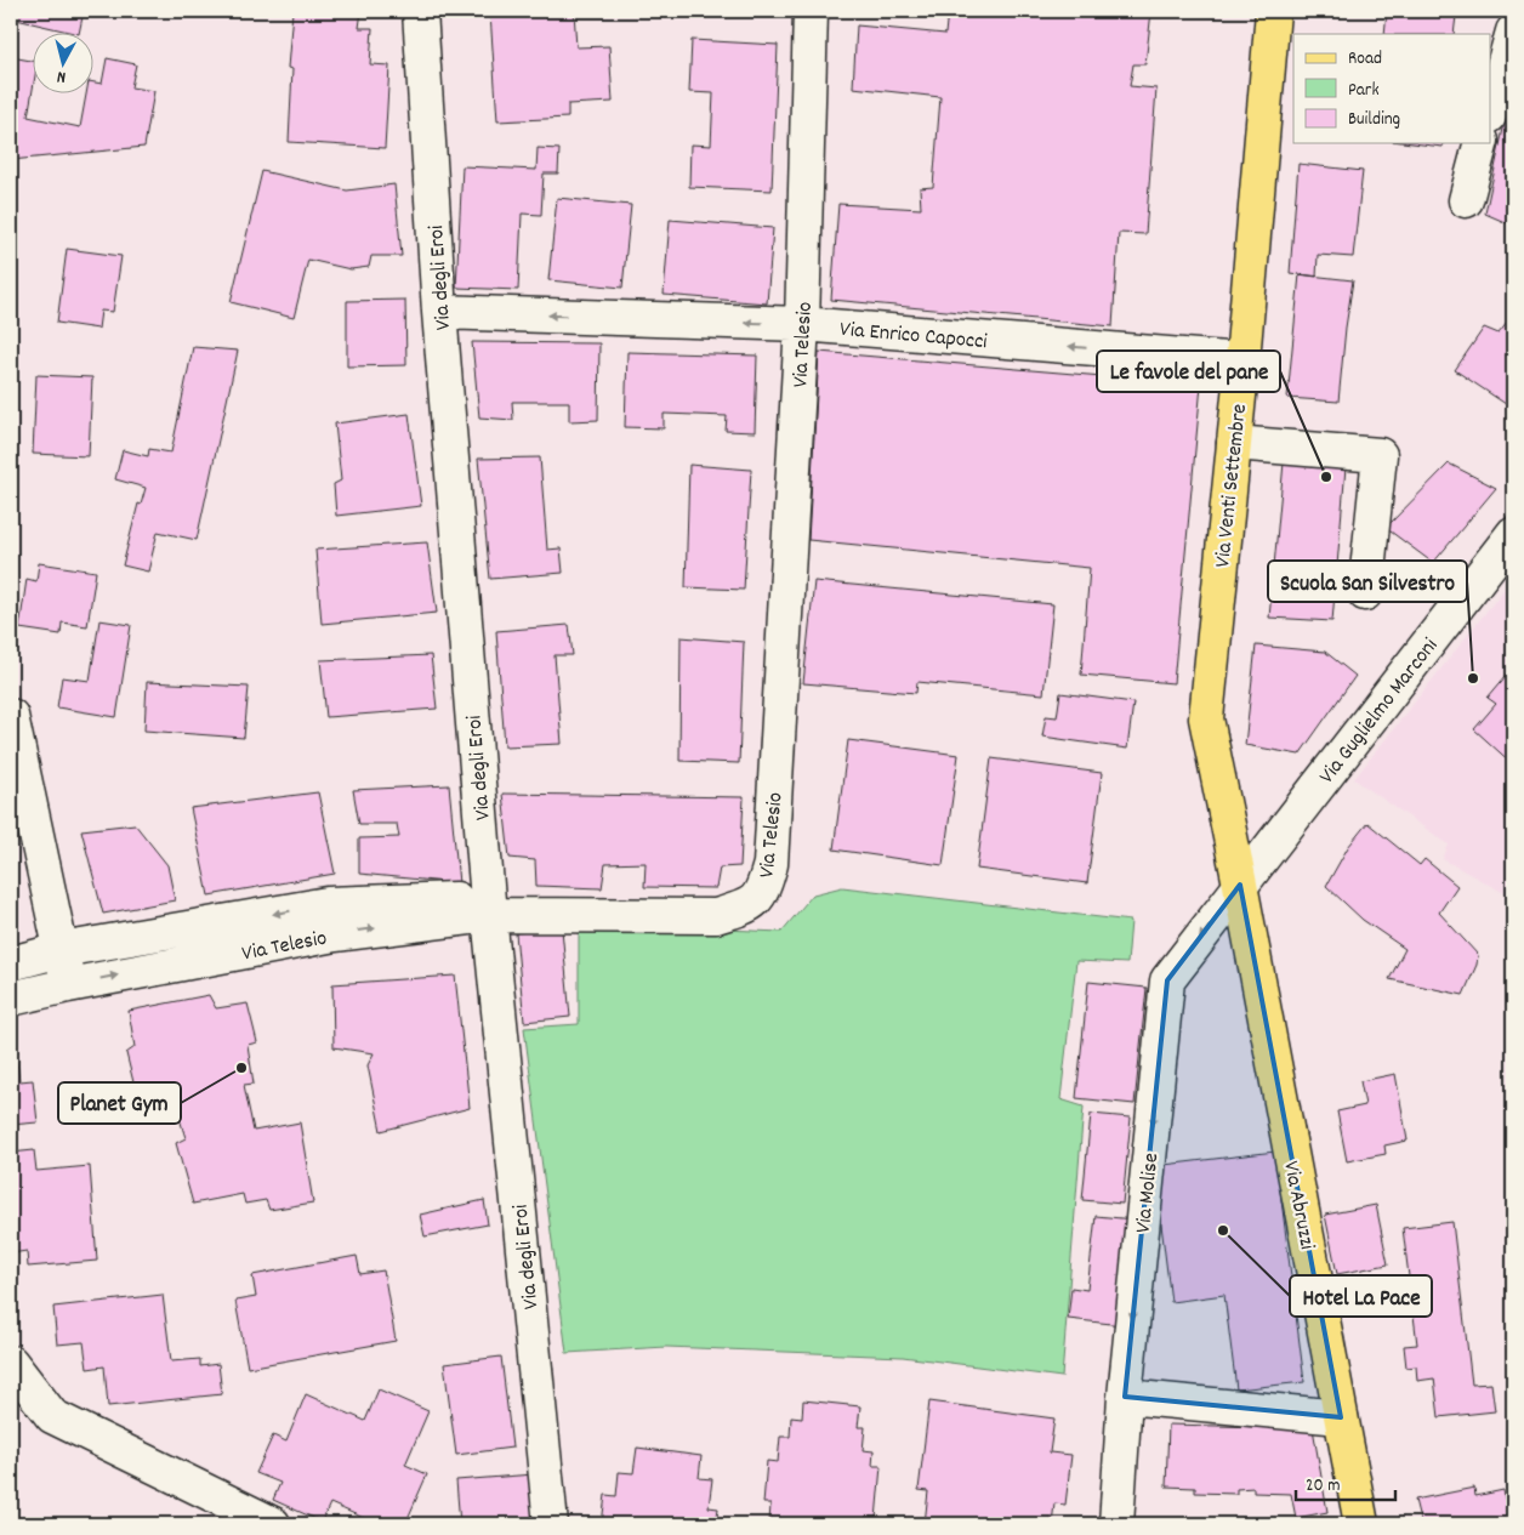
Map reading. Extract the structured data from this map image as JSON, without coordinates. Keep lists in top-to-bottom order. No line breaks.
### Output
{"streets":{"main road":["Via Venti Settembre","Via Abruzzi"],"street":["Via degli Eroi","Via Enrico Capocci","Via Telesio","Via Guglielmo Marconi","Via Molise"]},"crossings":[["Via degli Eroi","Via Enrico Capocci"],["Via degli Eroi","Via Telesio"],["Via Enrico Capocci","Via Telesio"],["Via Enrico Capocci","Via Venti Settembre"],["Via Venti Settembre","Via Guglielmo Marconi"],["Via Venti Settembre","Via Molise"],["Via Venti Settembre","Via Abruzzi"],["Via Guglielmo Marconi","Via Molise"],["Via Guglielmo Marconi","Via Abruzzi"],["Via Molise","Via Abruzzi"]],"one_way":["Via Enrico Capocci","Via Molise"],"places":["Le favole del pane","Scuola San Silvestro","Planet Gym","Hotel La Pace"],"legend":["Road","Park","Building"],"scale_bar":"20 m","north":"bottom"}
